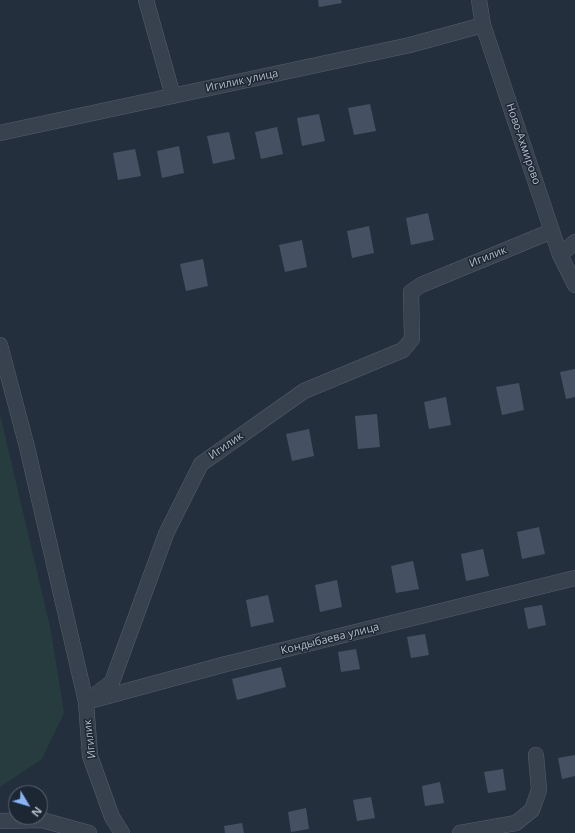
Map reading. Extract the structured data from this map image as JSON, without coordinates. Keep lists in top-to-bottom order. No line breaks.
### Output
{"streets":{"street":["Игилик улица","Ново-Ахмирово","Игилик","Кондыбаева улица"]},"crossings":[["Игилик улица","Ново-Ахмирово"],["Ново-Ахмирово","Игилик"],["Игилик","Кондыбаева улица"]],"north":"bottom right"}
